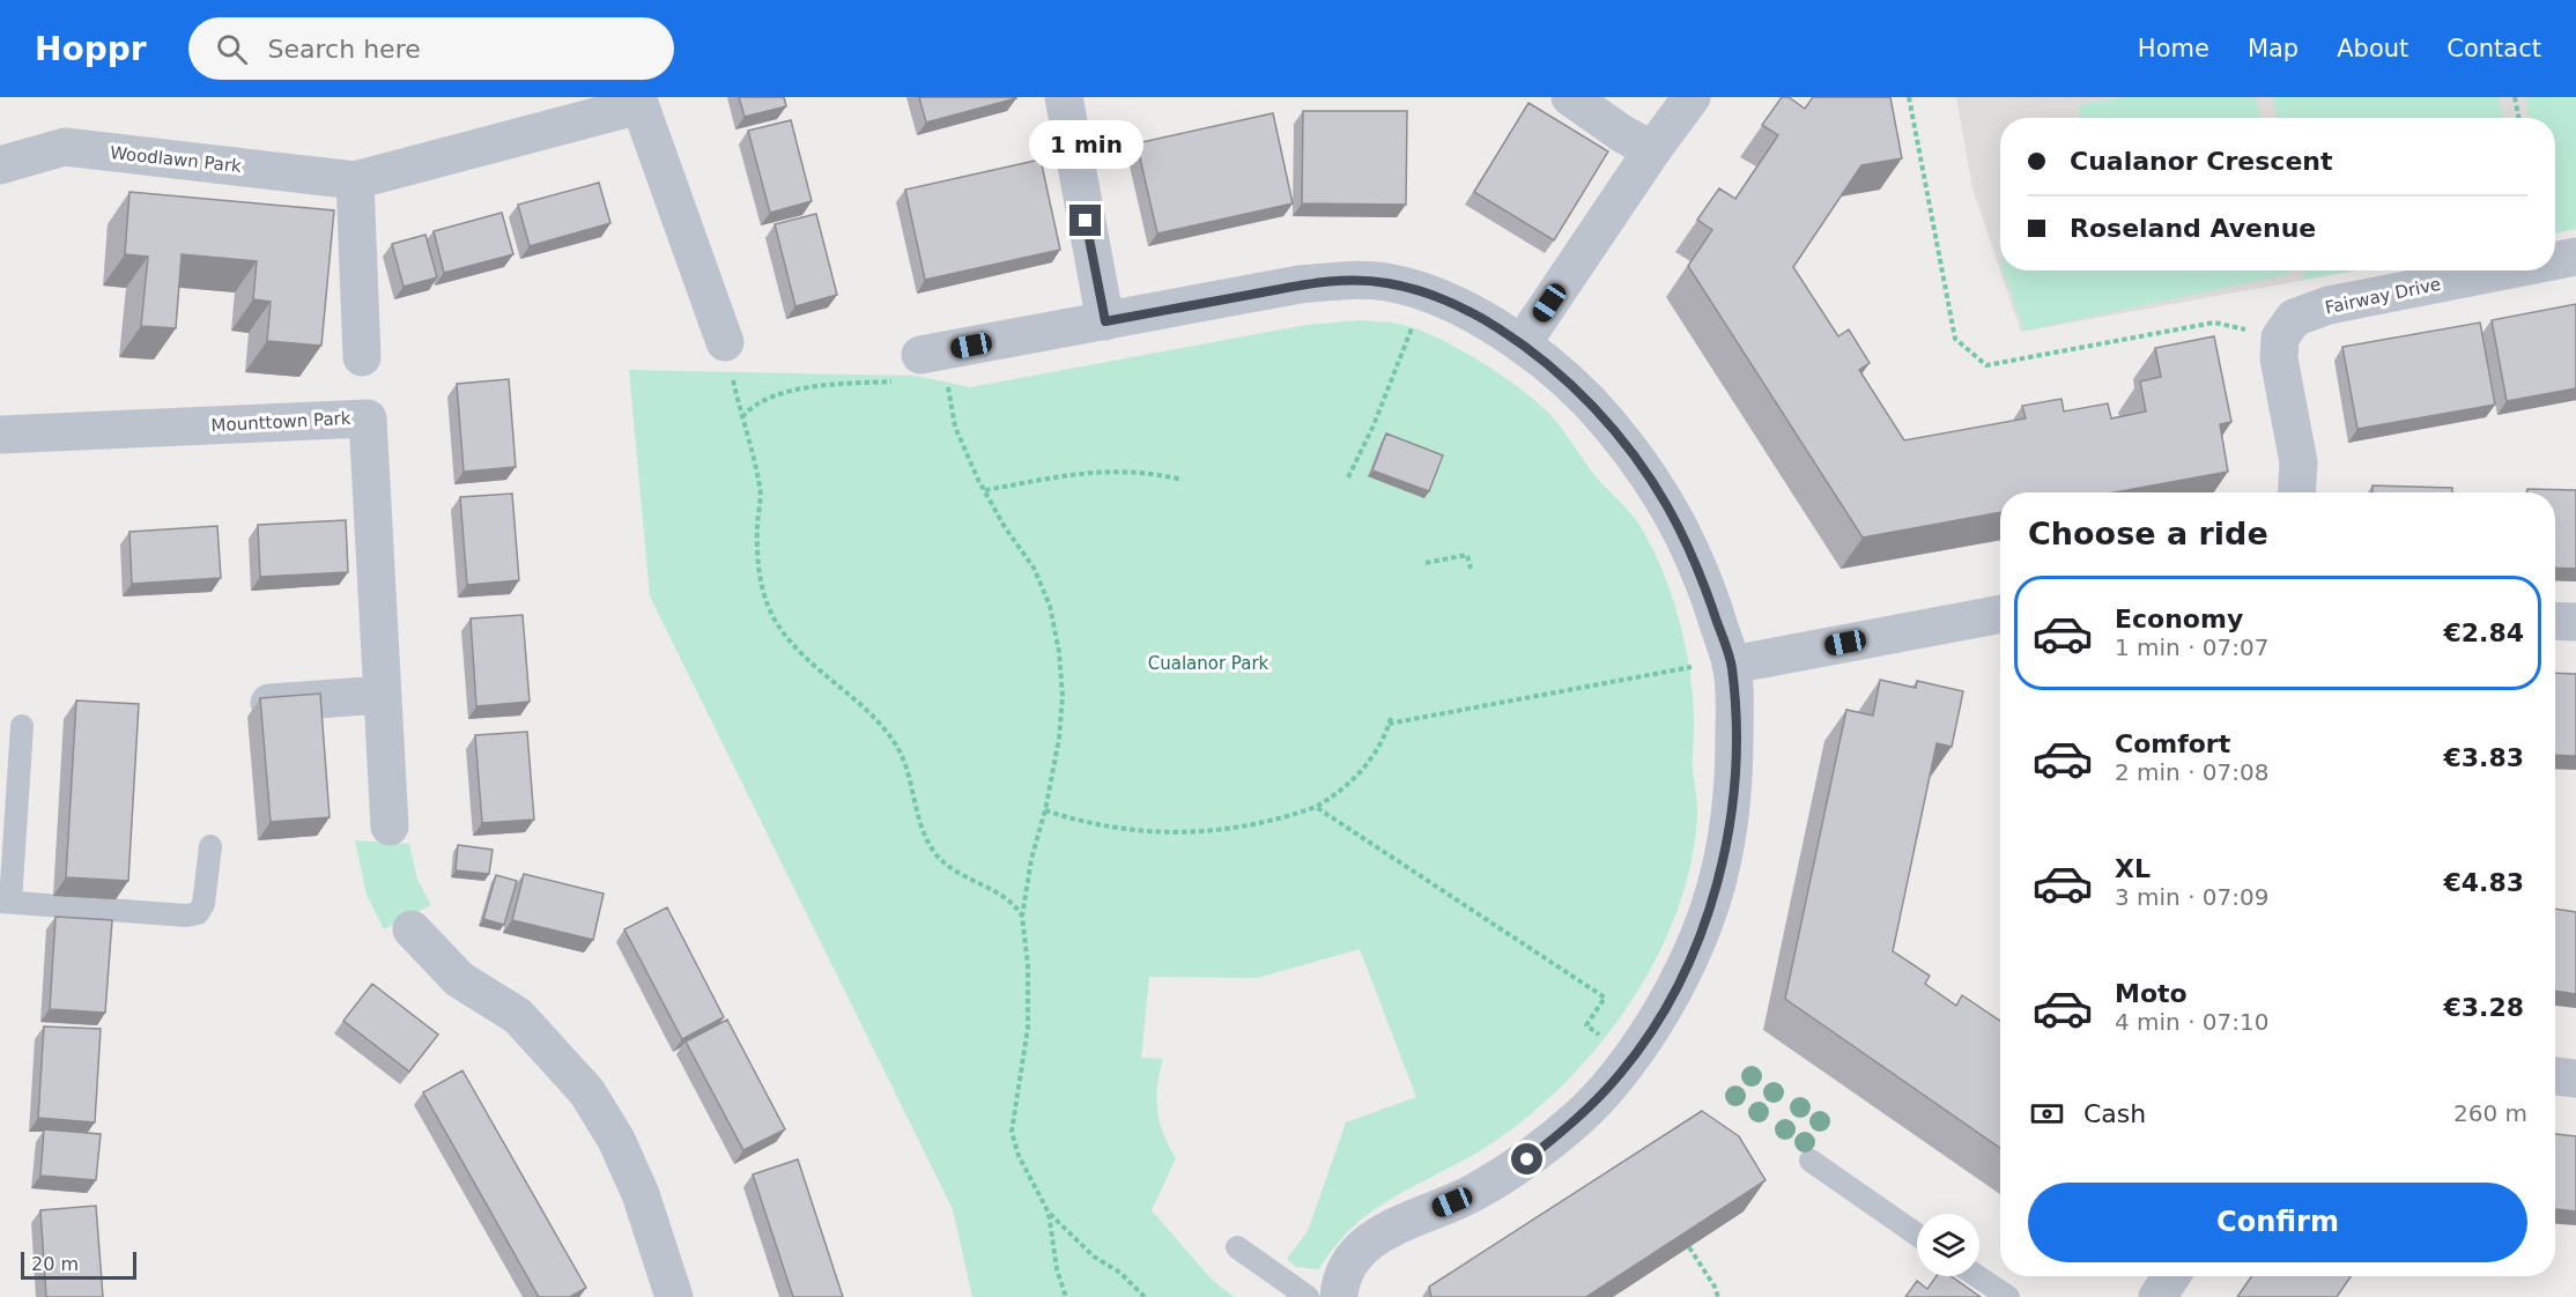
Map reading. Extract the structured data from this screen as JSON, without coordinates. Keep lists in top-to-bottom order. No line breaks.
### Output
{"streets":{"street":["Woodlawn Park","Fairway Drive","Mounttown Park"]},"parks":["Cualanor Park"],"scale_bar":"20 m","page":{"header":"Hoppr","search":"Search here","nav":["Home","Map","About","Contact"],"banner":["Cualanor Crescent","Roseland Avenue"],"bubble":"1 min","heading":"Choose a ride","list":[{"name":"Economy","note":"1 min · 07:07","value":"€2.84"},{"name":"Comfort","note":"2 min · 07:08","value":"€3.83"},{"name":"XL","note":"3 min · 07:09","value":"€4.83"},{"name":"Moto","note":"4 min · 07:10","value":"€3.28"}],"pay":["Cash","260 m"],"buttons":"Confirm","scale":"20 m"}}
